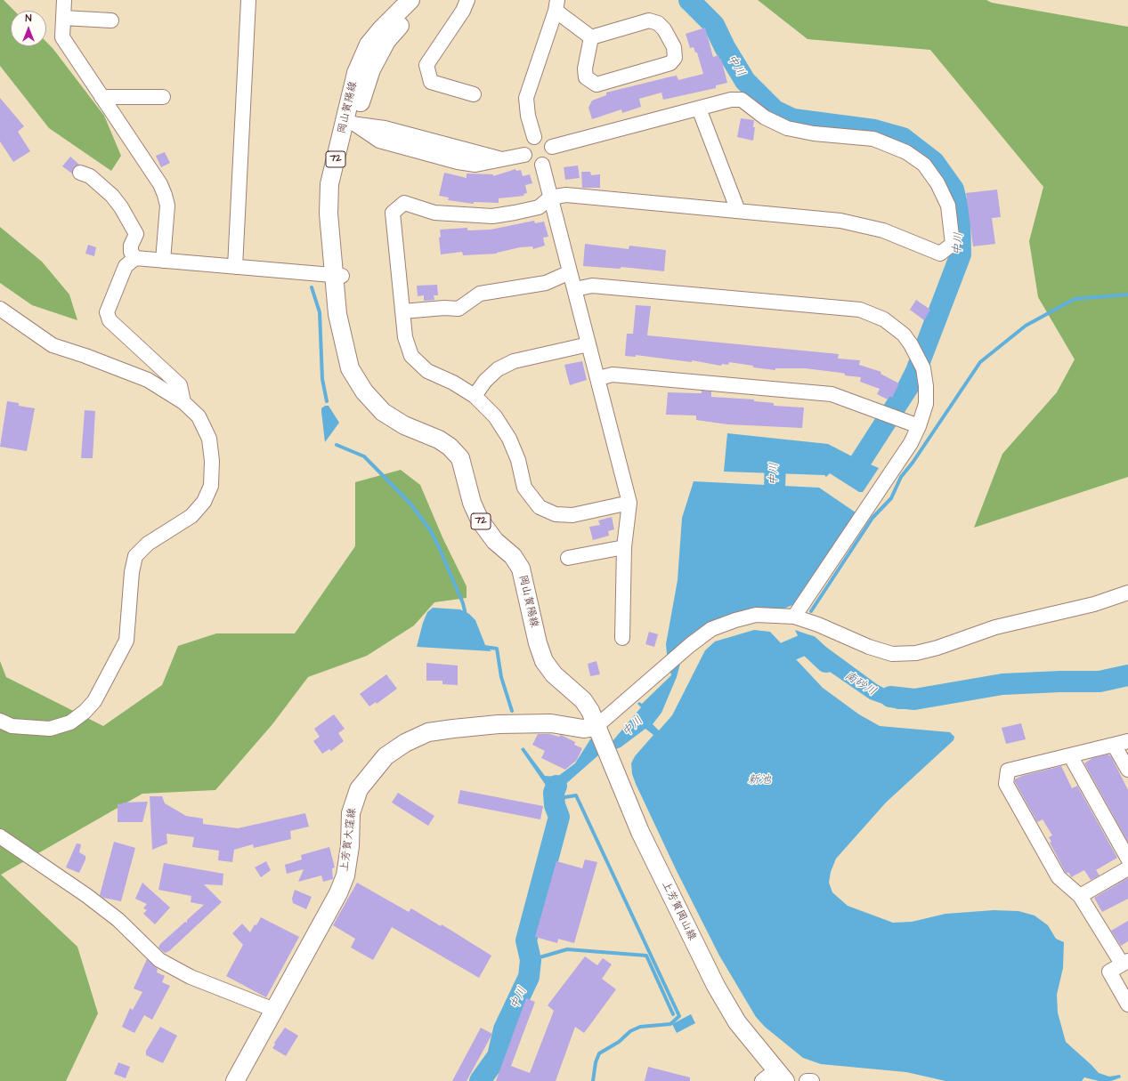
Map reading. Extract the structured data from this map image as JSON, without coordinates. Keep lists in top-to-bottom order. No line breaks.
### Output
{"streets":{"main road":["岡山賀陽線","72","上芳賀大窪線","上芳賀岡山線"]},"crossings":[["岡山賀陽線","上芳賀大窪線"],["岡山賀陽線","上芳賀岡山線"],["上芳賀大窪線","上芳賀岡山線"]],"water":["中川","南砂川","新池"],"north":"top"}
